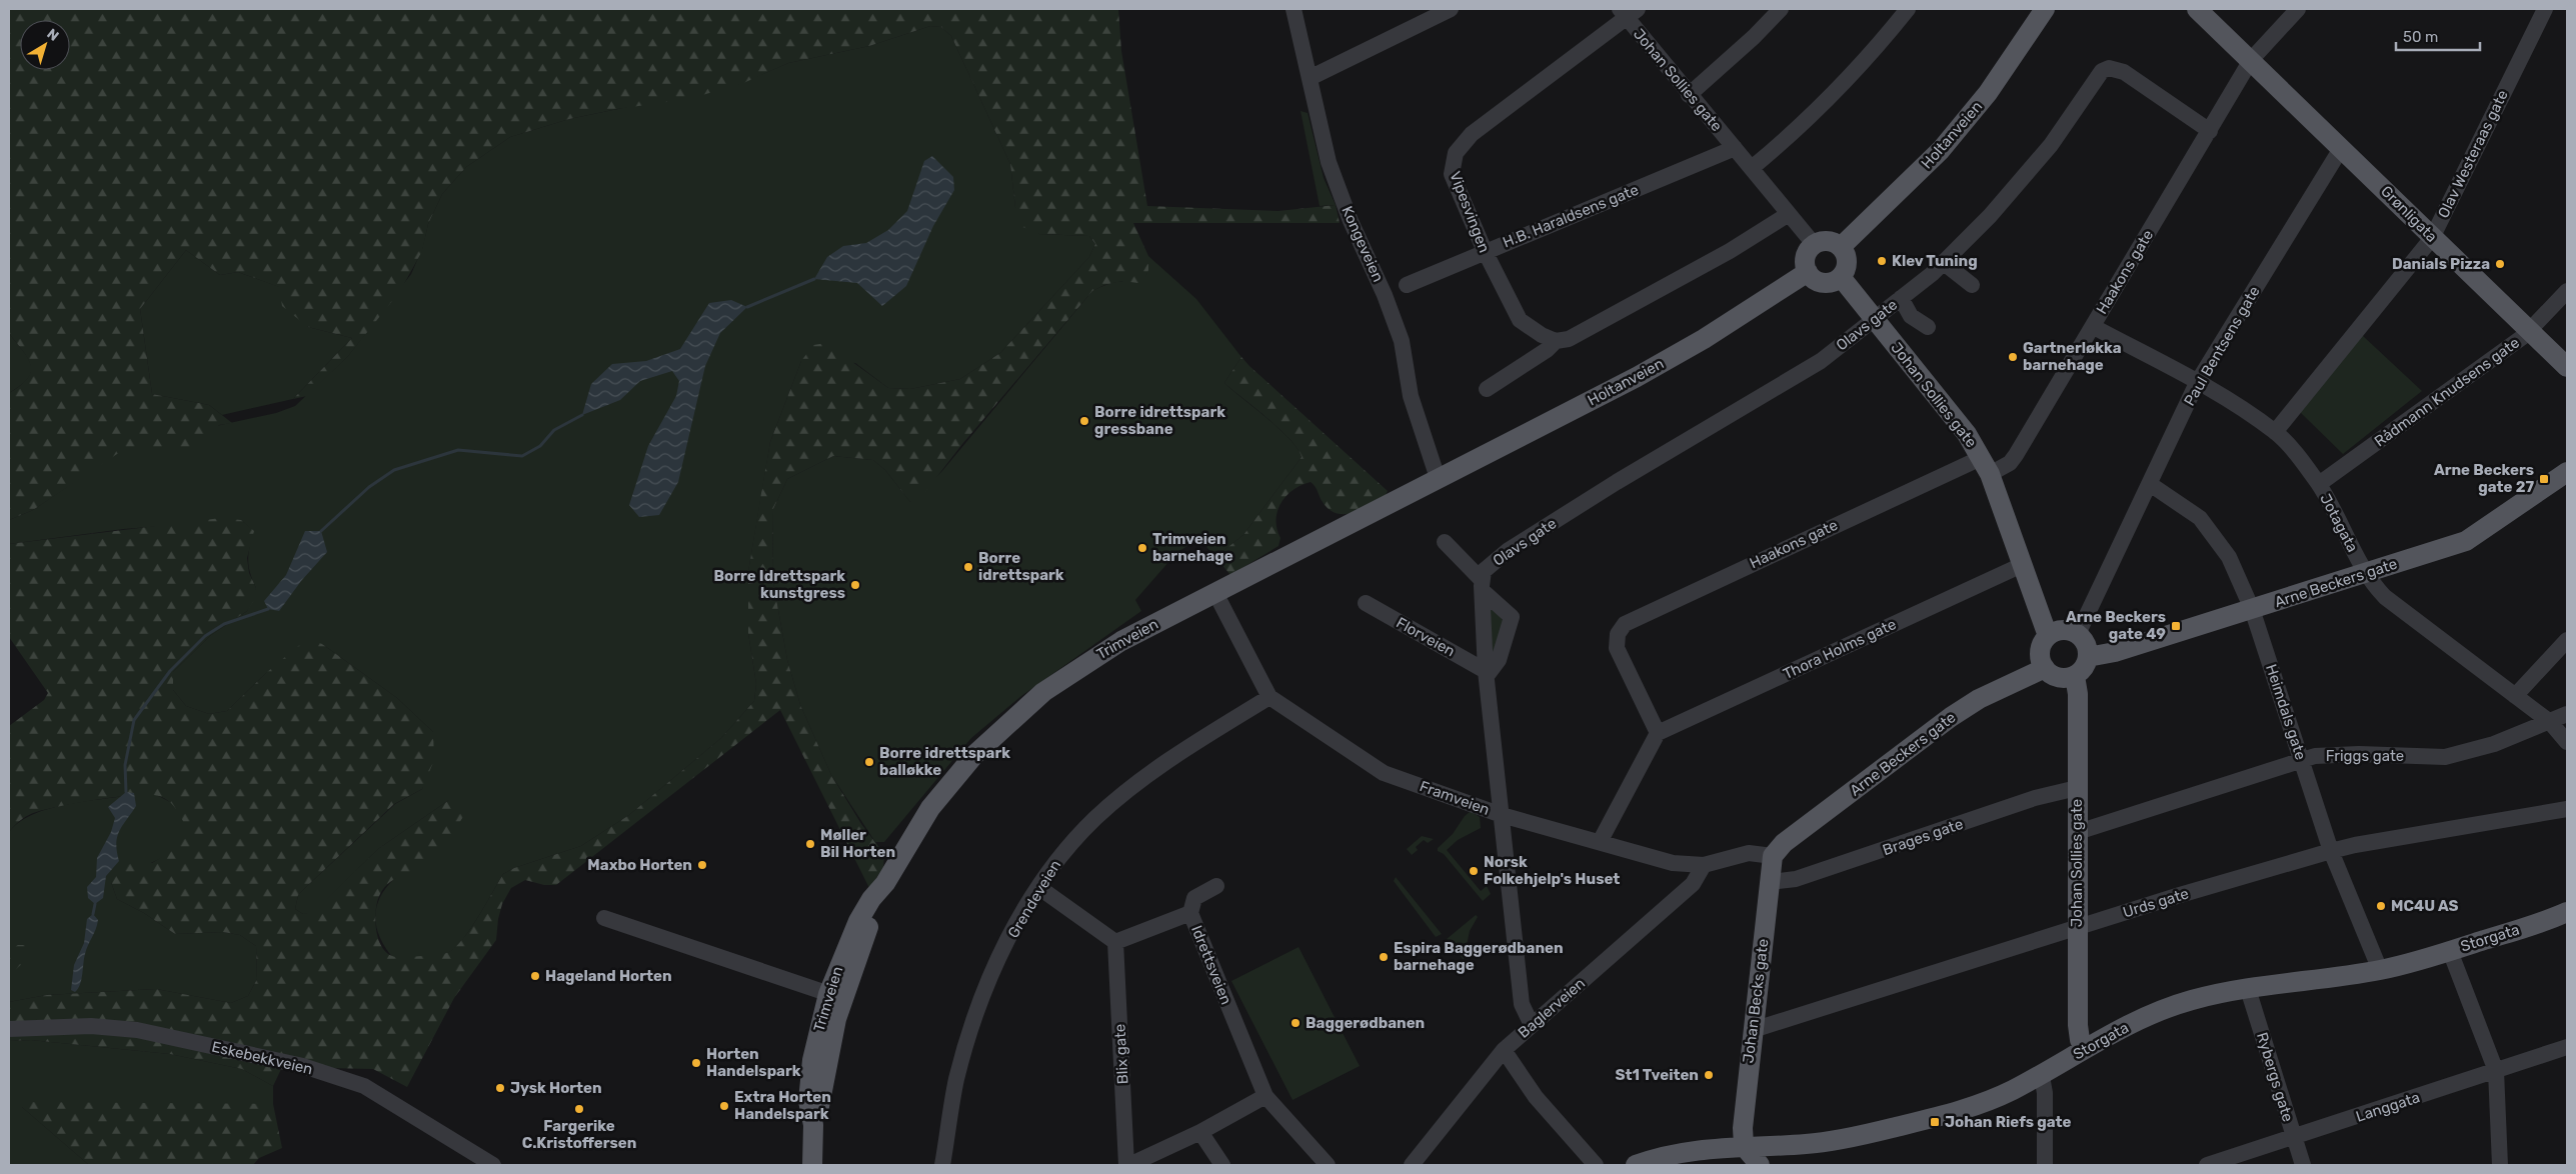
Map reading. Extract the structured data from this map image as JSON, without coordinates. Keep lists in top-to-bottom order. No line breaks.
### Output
{"streets":{"main road":["Johan Sollies gate","Holtanveien","Grønligata","Arne Beckers gate","Trimveien","Storgata","Johan Becks gate"],"street":["Olav Westeraas gate","Vipesvingen","H.B. Haraldsens gate","Kongeveien","Haakons gate","Olavs gate","Paul Bentsens gate","Rådmann Knudsens gate","Jotagata","Florveien","Thora Holms gate","Heimdals gate","Friggs gate","Framveien","Brages gate","Grendeveien","Urds gate","Idrettsveien","Baglerveien","Blix gate","Eskebekkveien","Rybergs gate","Langgata"]},"crossings":[["Johan Sollies gate","Holtanveien"],["Johan Sollies gate","Vipesvingen"],["Johan Sollies gate","H.B. Haraldsens gate"],["Johan Sollies gate","Haakons gate"],["Johan Sollies gate","Olavs gate"],["Johan Sollies gate","Paul Bentsens gate"],["Johan Sollies gate","Arne Beckers gate"],["Johan Sollies gate","Thora Holms gate"],["Johan Sollies gate","Friggs gate"],["Johan Sollies gate","Brages gate"],["Johan Sollies gate","Urds gate"],["Johan Sollies gate","Storgata"],["Holtanveien","Kongeveien"],["Holtanveien","Trimveien"],["Olav Westeraas gate","Grønligata"],["Olav Westeraas gate","Jotagata"],["Vipesvingen","H.B. Haraldsens gate"],["Grønligata","Haakons gate"],["Grønligata","Paul Bentsens gate"],["Grønligata","Rådmann Knudsens gate"],["Kongeveien","Trimveien"],["Haakons gate","Olavs gate"],["Haakons gate","Jotagata"],["Haakons gate","Thora Holms gate"],["Paul Bentsens gate","Jotagata"],["Paul Bentsens gate","Arne Beckers gate"],["Paul Bentsens gate","Heimdals gate"],["Rådmann Knudsens gate","Jotagata"],["Jotagata","Arne Beckers gate"],["Jotagata","Friggs gate"],["Arne Beckers gate","Heimdals gate"],["Arne Beckers gate","Framveien"],["Arne Beckers gate","Johan Becks gate"],["Trimveien","Framveien"],["Heimdals gate","Friggs gate"],["Heimdals gate","Urds gate"],["Heimdals gate","Storgata"],["Framveien","Grendeveien"],["Framveien","Johan Becks gate"],["Framveien","Baglerveien"],["Brages gate","Johan Becks gate"],["Urds gate","Johan Becks gate"],["Storgata","Johan Becks gate"],["Storgata","Rybergs gate"],["Idrettsveien","Blix gate"],["Rybergs gate","Langgata"]],"places":{"other":["Klev Tuning","Danials Pizza","Gartnerløkka barnehage","Borre idrettspark gressbane","Trimveien barnehage","Borre idrettspark","Borre Idrettspark kunstgress","Borre idrettspark balløkke","Møller Bil Horten","Maxbo Horten","Norsk Folkehjelp's Huset","MC4U AS","Espira Baggerødbanen barnehage","Hageland Horten","Baggerødbanen","Horten Handelspark","St1 Tveiten","Jysk Horten","Extra Horten Handelspark","Fargerike C.Kristoffersen"],"transit":["Arne Beckers gate 27","Arne Beckers gate 49","Johan Riefs gate"]},"scale_bar":"50 m","north":"top right"}
